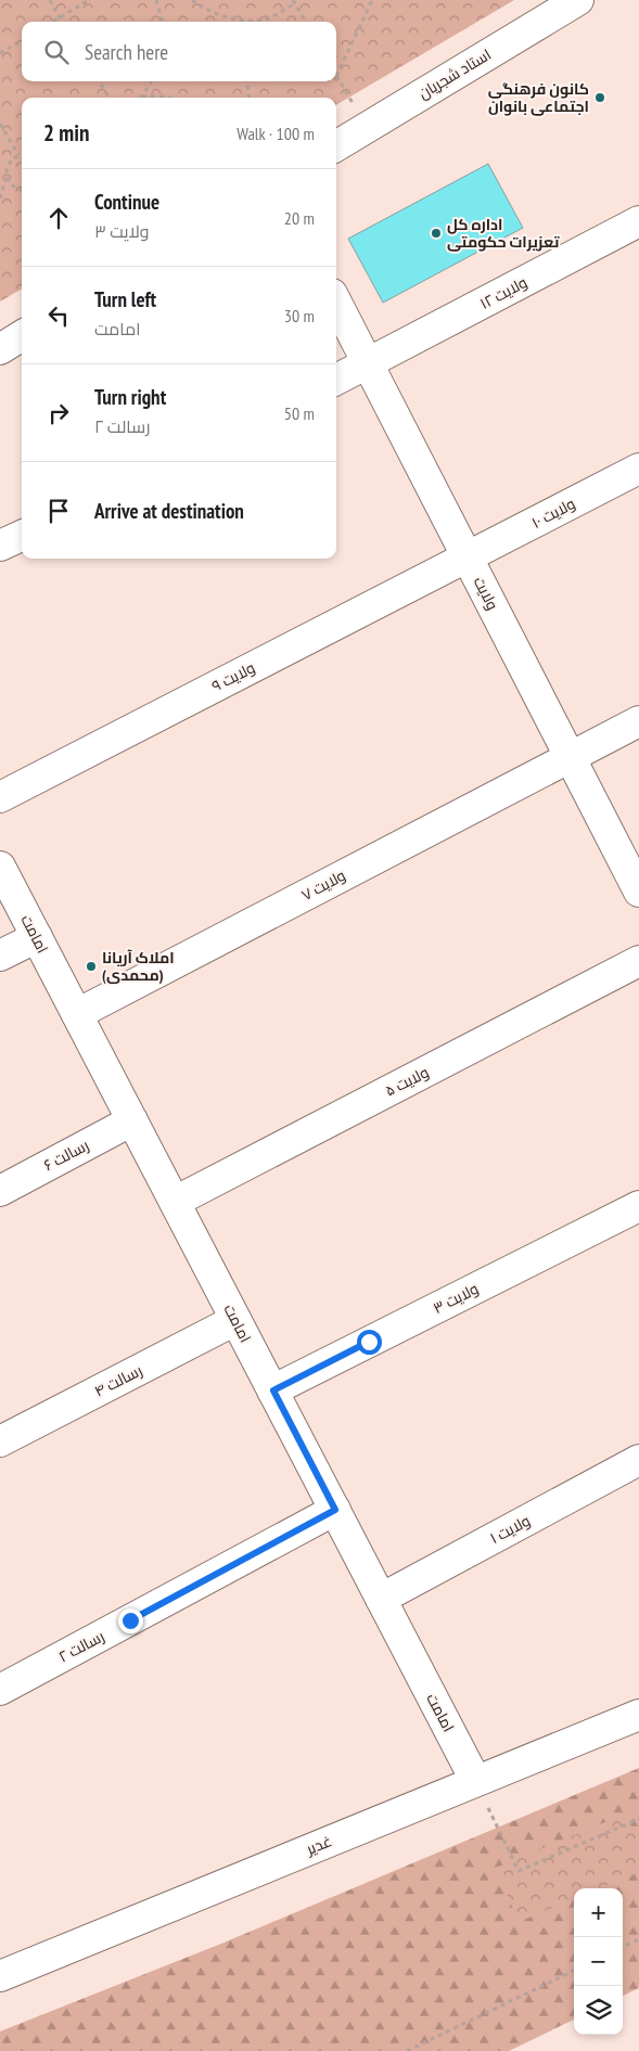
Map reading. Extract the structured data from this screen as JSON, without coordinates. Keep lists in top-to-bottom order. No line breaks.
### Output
{"streets":{"street":["استاد شجریان","ولایت ۱۲","ولایت ۱۰","ولایت","ولایت ۹","ولایت ۷","امامت","ولایت ۵","رسالت ۶","ولایت ۳","رسالت ۴","ولایت ۱","رسالت ۲","غدیر"]},"crossings":[["ولایت ۱۲","ولایت"],["ولایت ۱۰","ولایت"],["ولایت ۱۰","ولایت ۹"],["ولایت","ولایت ۹"],["ولایت","ولایت ۷"],["ولایت ۷","امامت"],["امامت","ولایت ۵"],["امامت","رسالت ۶"],["امامت","ولایت ۳"],["امامت","رسالت ۴"],["امامت","ولایت ۱"],["امامت","رسالت ۲"],["امامت","غدیر"]],"places":["کانون فرهنگی اجتماعی بانوان","اداره کل تعزیرات حکومتی","املاک آریانا (محمدی)"],"page":{"search":"Search here","heading":["2 min","Walk · 100 m"],"list":[["Continue","ولایت ۳","20 m"],["Turn left","امامت","30 m"],["Turn right","رسالت ۲","50 m"],"Arrive at destination"],"map_buttons":["+","−"]}}
